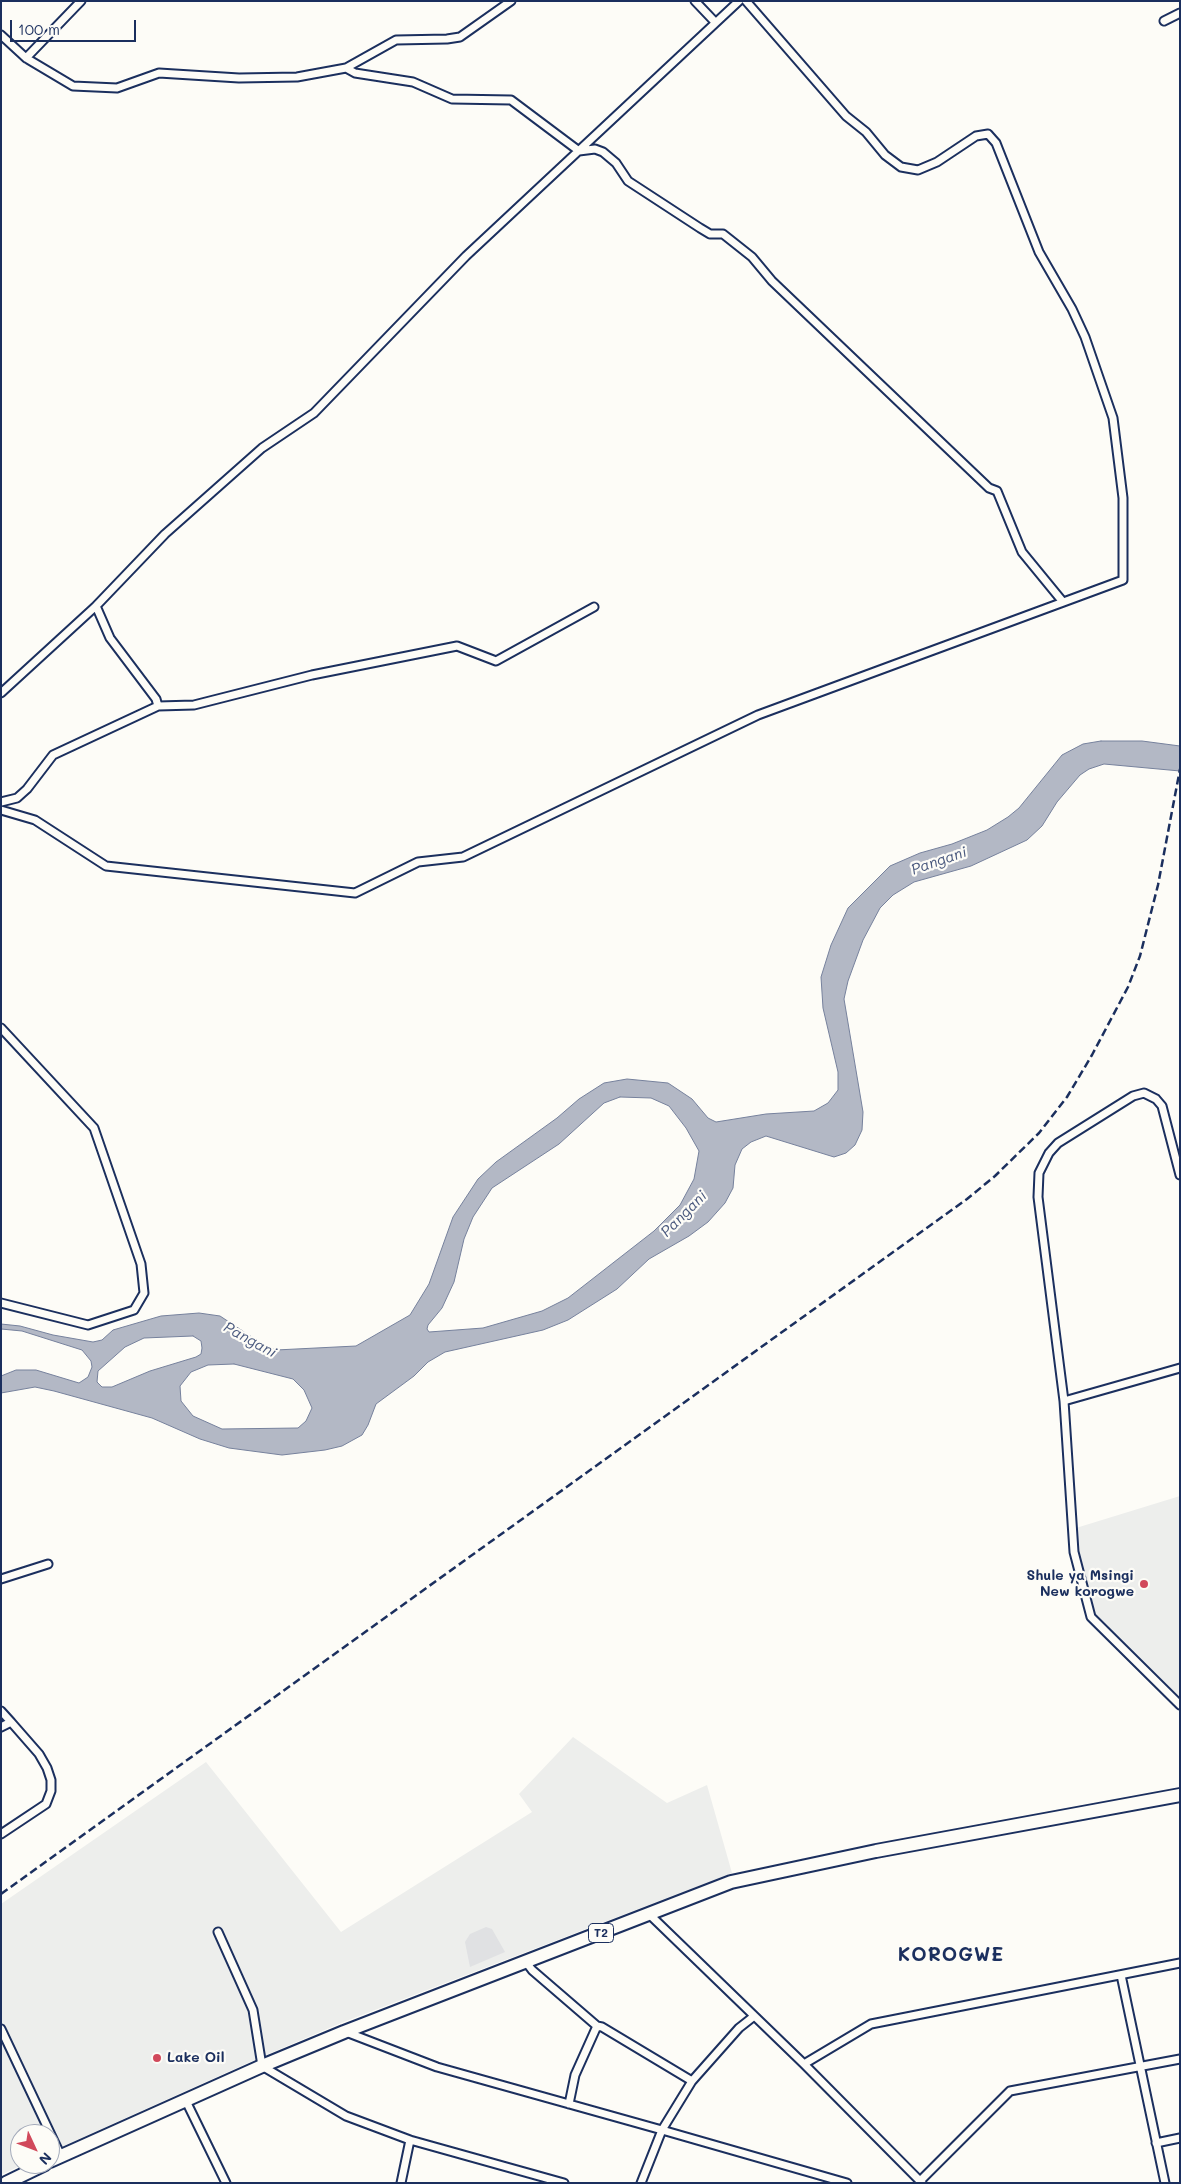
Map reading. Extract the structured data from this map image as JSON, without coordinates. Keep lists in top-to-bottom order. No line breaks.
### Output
{"streets":{"highway":["T2"]},"districts":["KOROGWE"],"water":["Pangani"],"places":["Shule ya Msingi New korogwe","Lake Oil"],"scale_bar":"100 m","north":"bottom right"}
